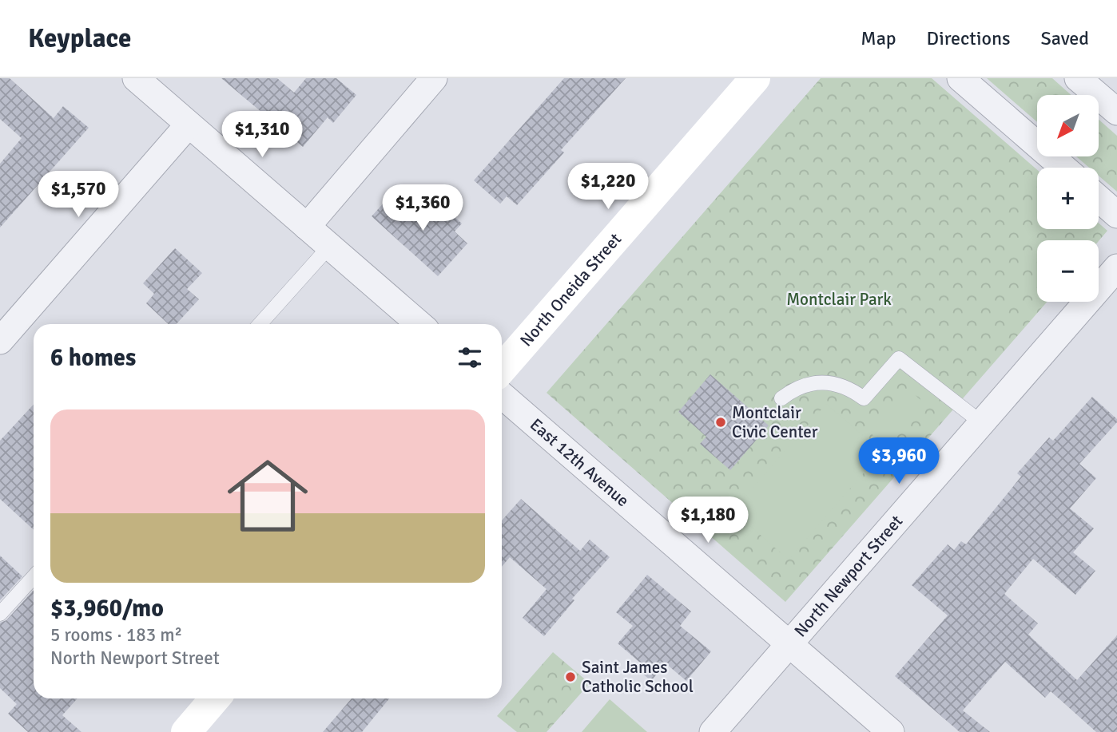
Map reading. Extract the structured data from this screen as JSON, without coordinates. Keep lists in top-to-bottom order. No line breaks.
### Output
{"streets":{"street":["North Oneida Street","East 12th Avenue","North Newport Street"]},"crossings":[["East 12th Avenue","North Newport Street"]],"parks":["Montclair Park"],"places":["Montclair Civic Center","Saint James Catholic School"],"north":"bottom left","page":{"header":"Keyplace","nav":["Map","Directions","Saved"],"map_buttons":["+","−"],"price":["$1,310","$1,220","$1,570","$1,360","$3,960","$1,180"],"heading":"6 homes","list":[{"name":"$3,960/mo","note":"5 rooms · 183 m² · North Newport Street"}]}}
